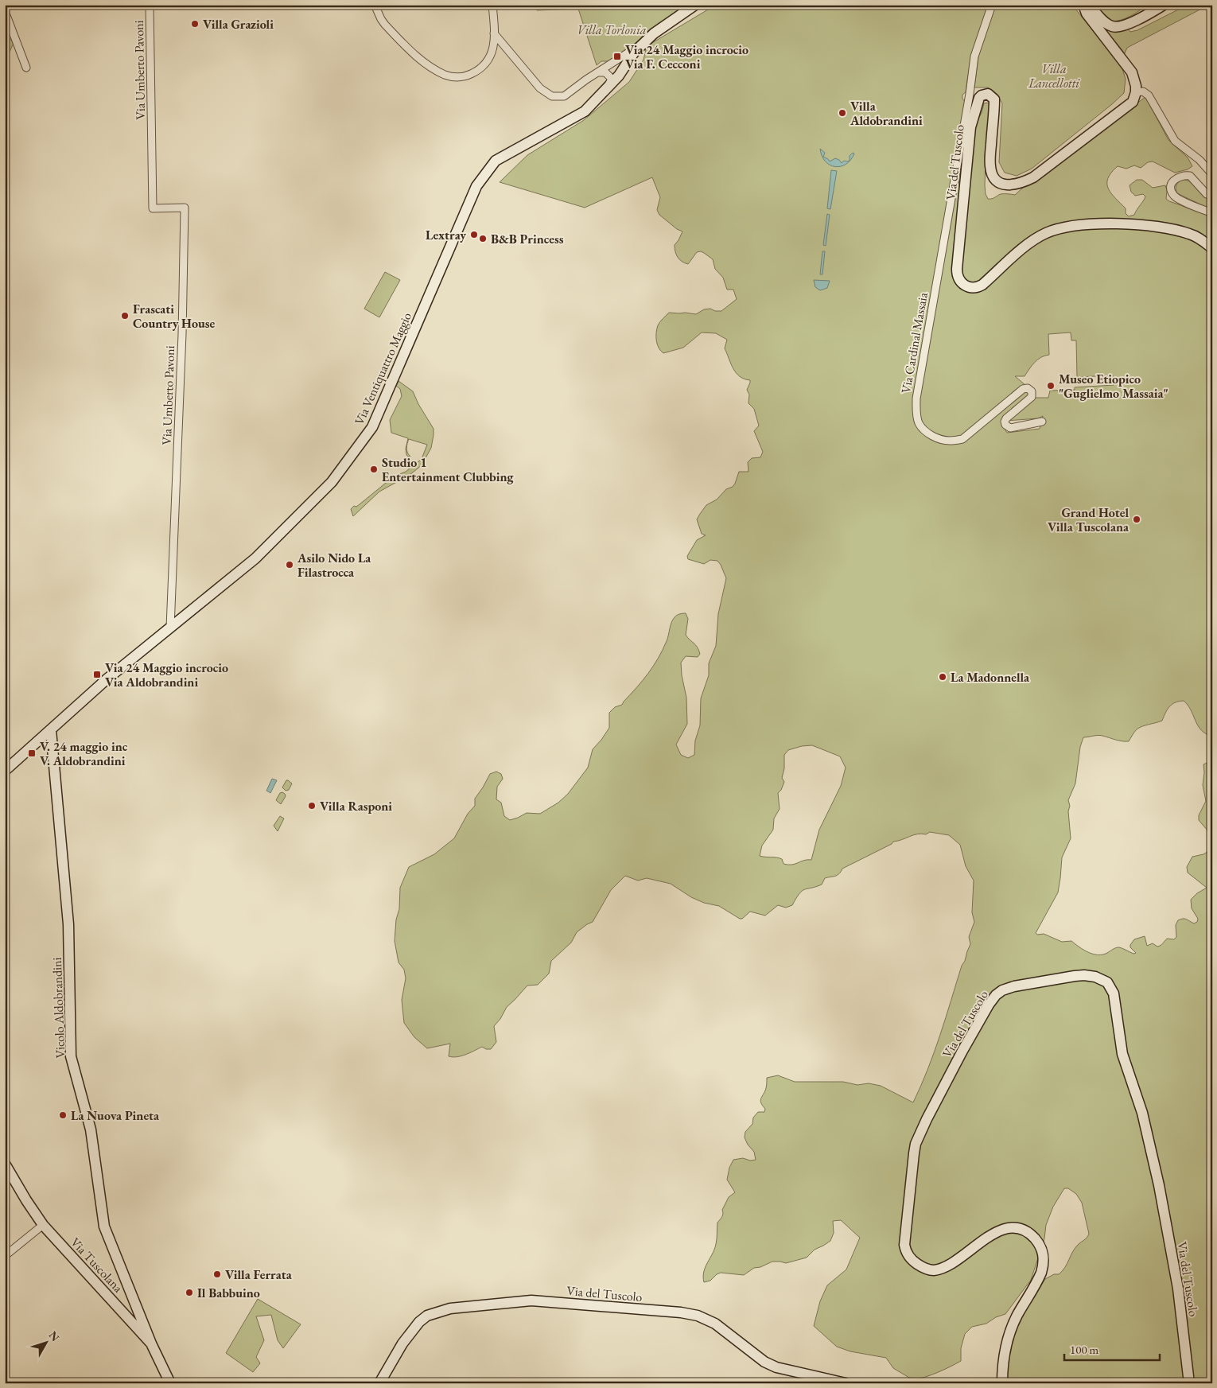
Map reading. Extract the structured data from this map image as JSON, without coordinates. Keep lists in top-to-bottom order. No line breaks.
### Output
{"streets":{"street":["Via Umberto Pavoni","Via del Tuscolo","Via Cardinal Massaia","Via Ventiquattro Maggio","Vicolo Aldobrandini","Via Tuscolana"]},"crossings":[["Via Umberto Pavoni","Via Ventiquattro Maggio"],["Via del Tuscolo","Via Cardinal Massaia"],["Via Ventiquattro Maggio","Vicolo Aldobrandini"],["Vicolo Aldobrandini","Via Tuscolana"]],"parks":["Villa Torlonia","Villa Lancellotti"],"places":{"other":["Villa Grazioli","Villa Aldobrandini","Lextray","B&B Princess","Frascati Country House","Museo Etiopico \"Guglielmo Massaia\"","Studio 1 Entertainment Clubbing","Grand Hotel Villa Tuscolana","Asilo Nido La Filastrocca","La Madonnella","Villa Rasponi","La Nuova Pineta","Villa Ferrata","Il Babbuino"],"transit":["Via 24 Maggio incrocio Via F. Cecconi","Via 24 Maggio incrocio Via Aldobrandini","V. 24 maggio inc V. Aldobrandini"]},"scale_bar":"100 m","north":"top right"}
